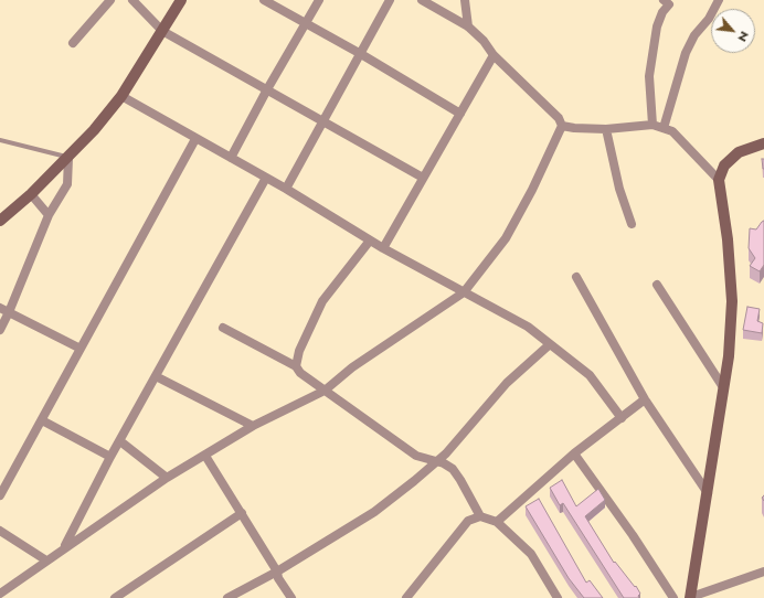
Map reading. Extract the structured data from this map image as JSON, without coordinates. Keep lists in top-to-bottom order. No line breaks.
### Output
{"north":"bottom right"}
